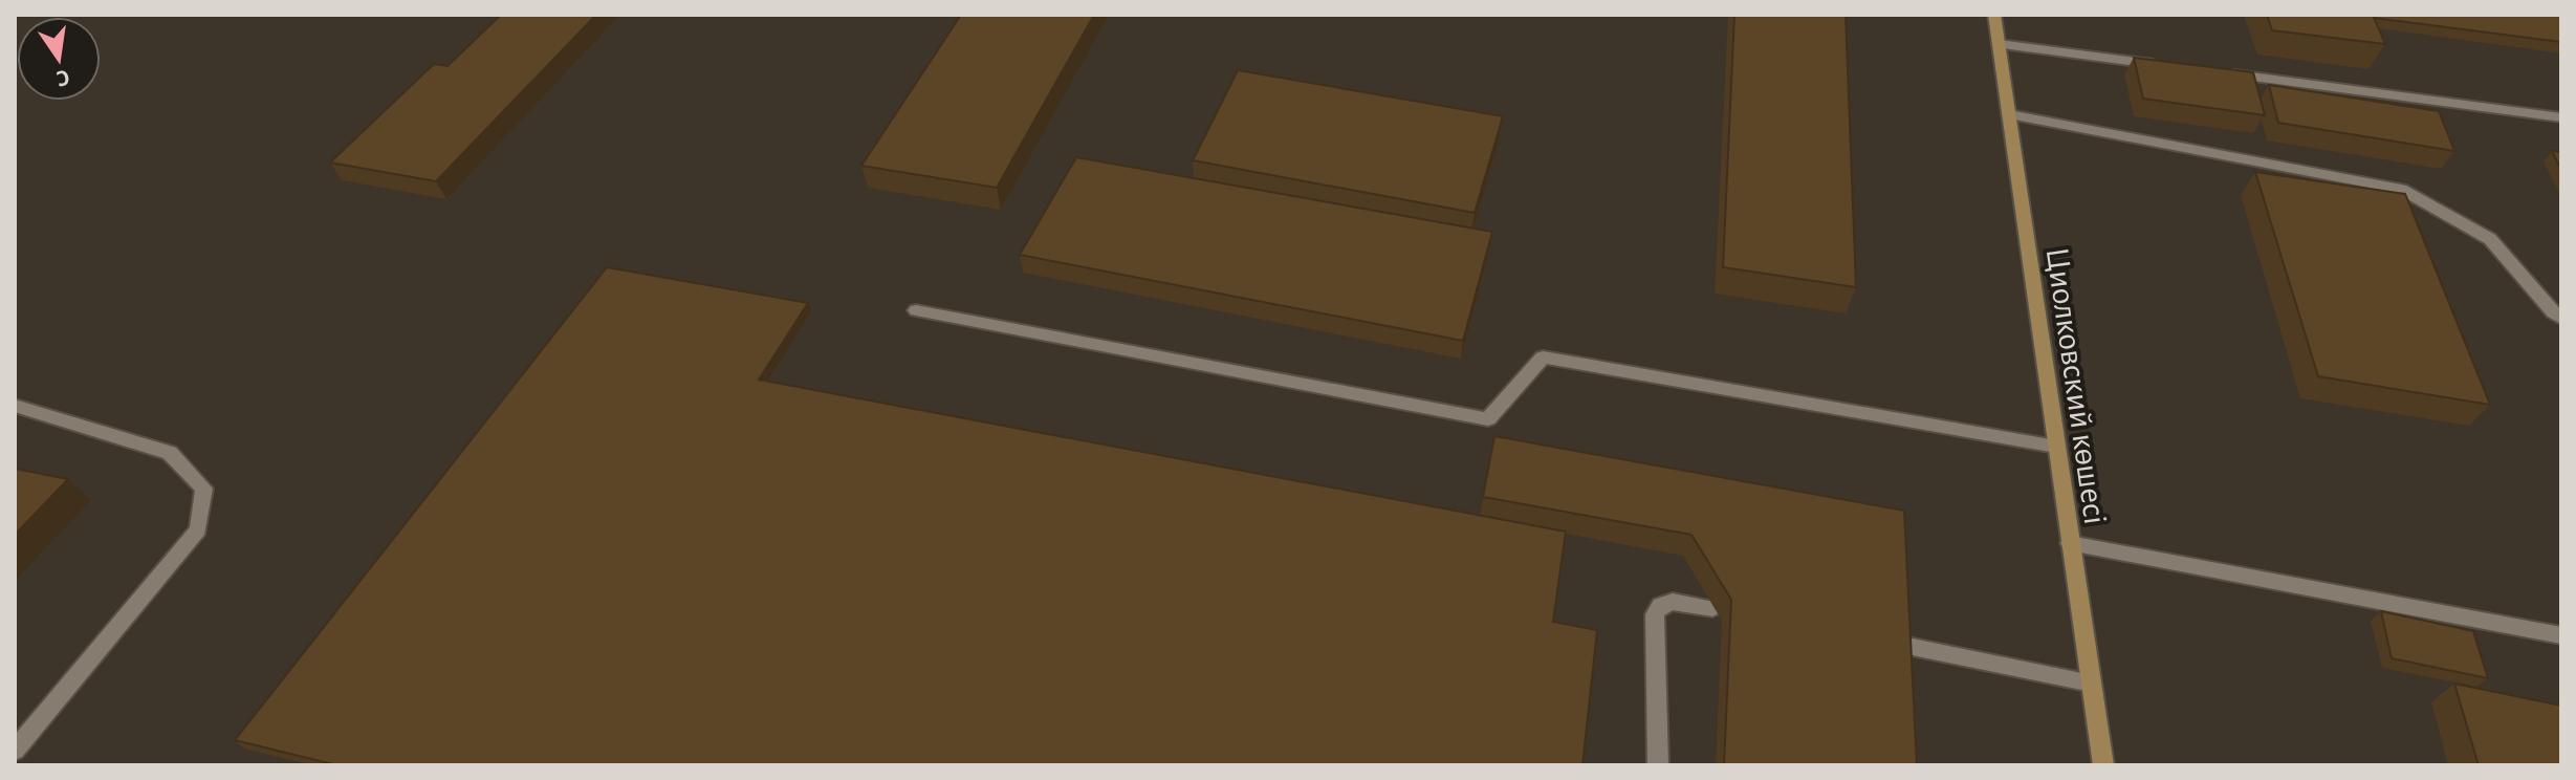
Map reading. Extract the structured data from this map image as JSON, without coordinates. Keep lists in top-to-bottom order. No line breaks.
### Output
{"streets":{"street":["Циолковский көшесі"]},"north":"bottom"}
